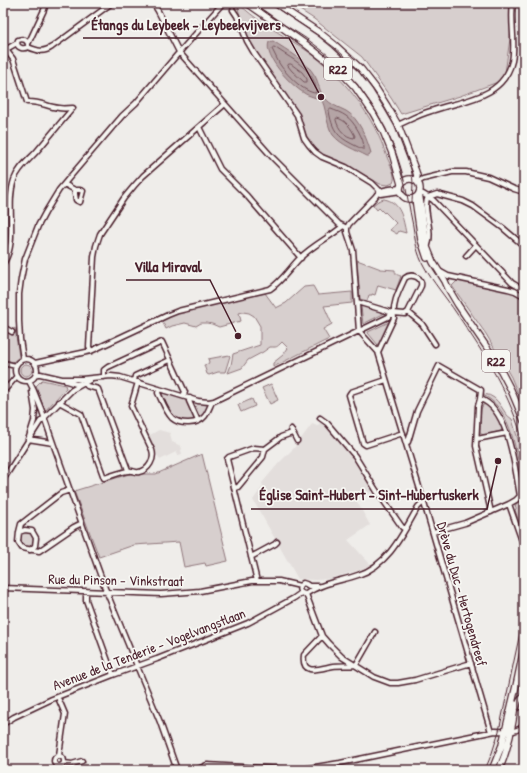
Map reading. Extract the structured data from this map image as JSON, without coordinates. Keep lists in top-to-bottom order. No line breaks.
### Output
{"streets":{"main road":["R22"],"street":["Rue du Pinson - Vinkstraat","Drève du Duc - Hertogendreef","Avenue de la Tenderie - Vogelvangstlaan"]},"crossings":[["Rue du Pinson - Vinkstraat","Avenue de la Tenderie - Vogelvangstlaan"]],"places":["Étangs du Leybeek - Leybeekvijvers","Villa Miraval","Église Saint-Hubert - Sint-Hubertuskerk"]}
